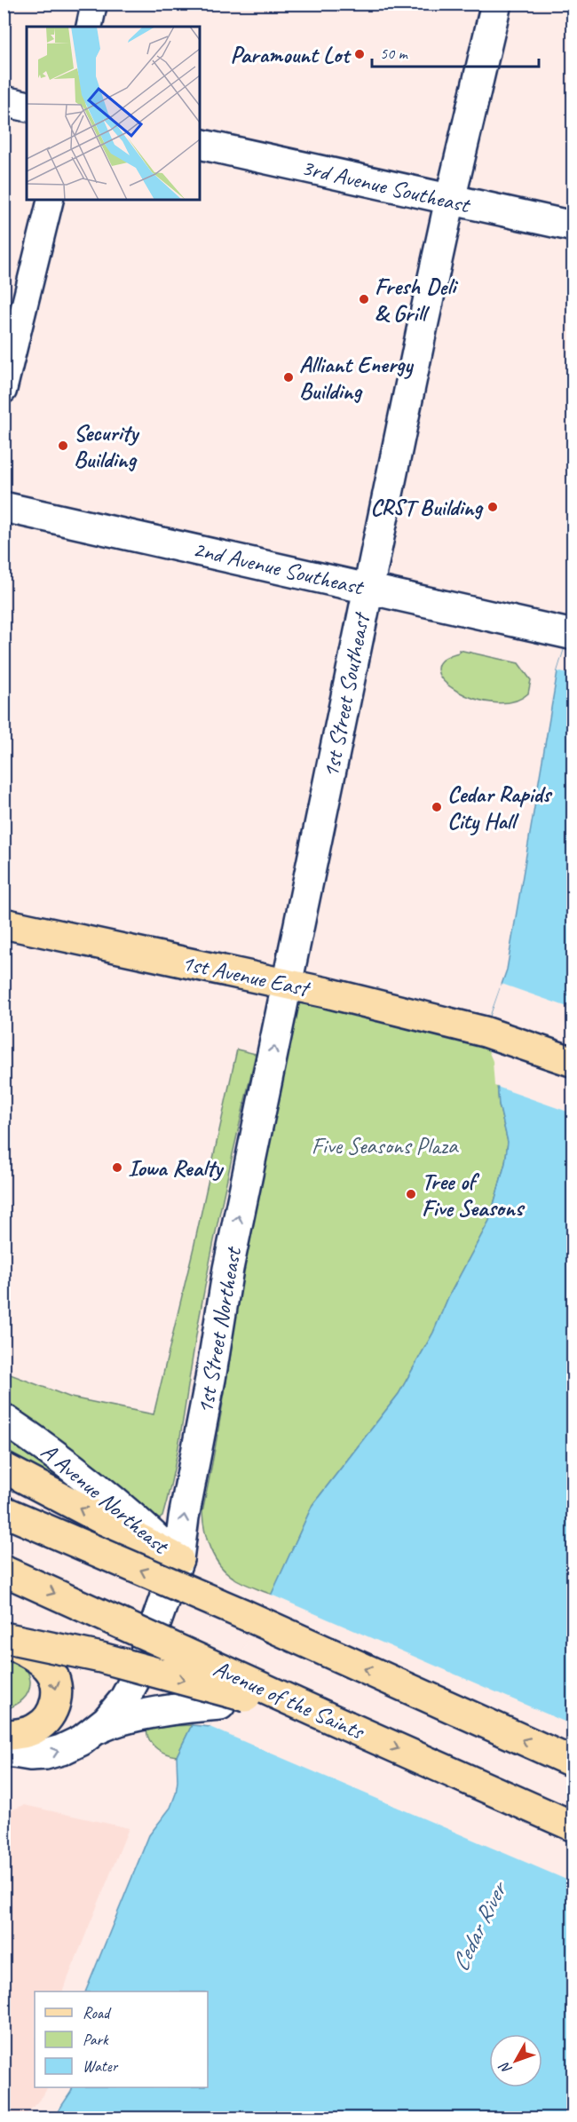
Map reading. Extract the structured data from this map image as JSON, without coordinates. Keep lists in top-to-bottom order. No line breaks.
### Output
{"streets":{"main road":["1st Avenue East","Avenue of the Saints"],"street":["3rd Avenue Southeast","2nd Avenue Southeast","1st Street Southeast","1st Street Northeast","A Avenue Northeast"]},"crossings":[["3rd Avenue Southeast","1st Street Southeast"],["2nd Avenue Southeast","1st Street Southeast"],["1st Street Southeast","1st Avenue East"],["1st Street Southeast","1st Street Northeast"],["1st Avenue East","1st Street Northeast"],["1st Street Northeast","A Avenue Northeast"]],"one_way":["1st Street Northeast"],"water":["Cedar River"],"parks":["Five Seasons Plaza"],"places":["Paramount Lot","Fresh Deli & Grill","Alliant Energy Building","Security Building","CRST Building","Cedar Rapids City Hall","Iowa Realty","Tree of Five Seasons"],"legend":["Road","Park","Water"],"scale_bar":"50 m","north":"bottom left"}
